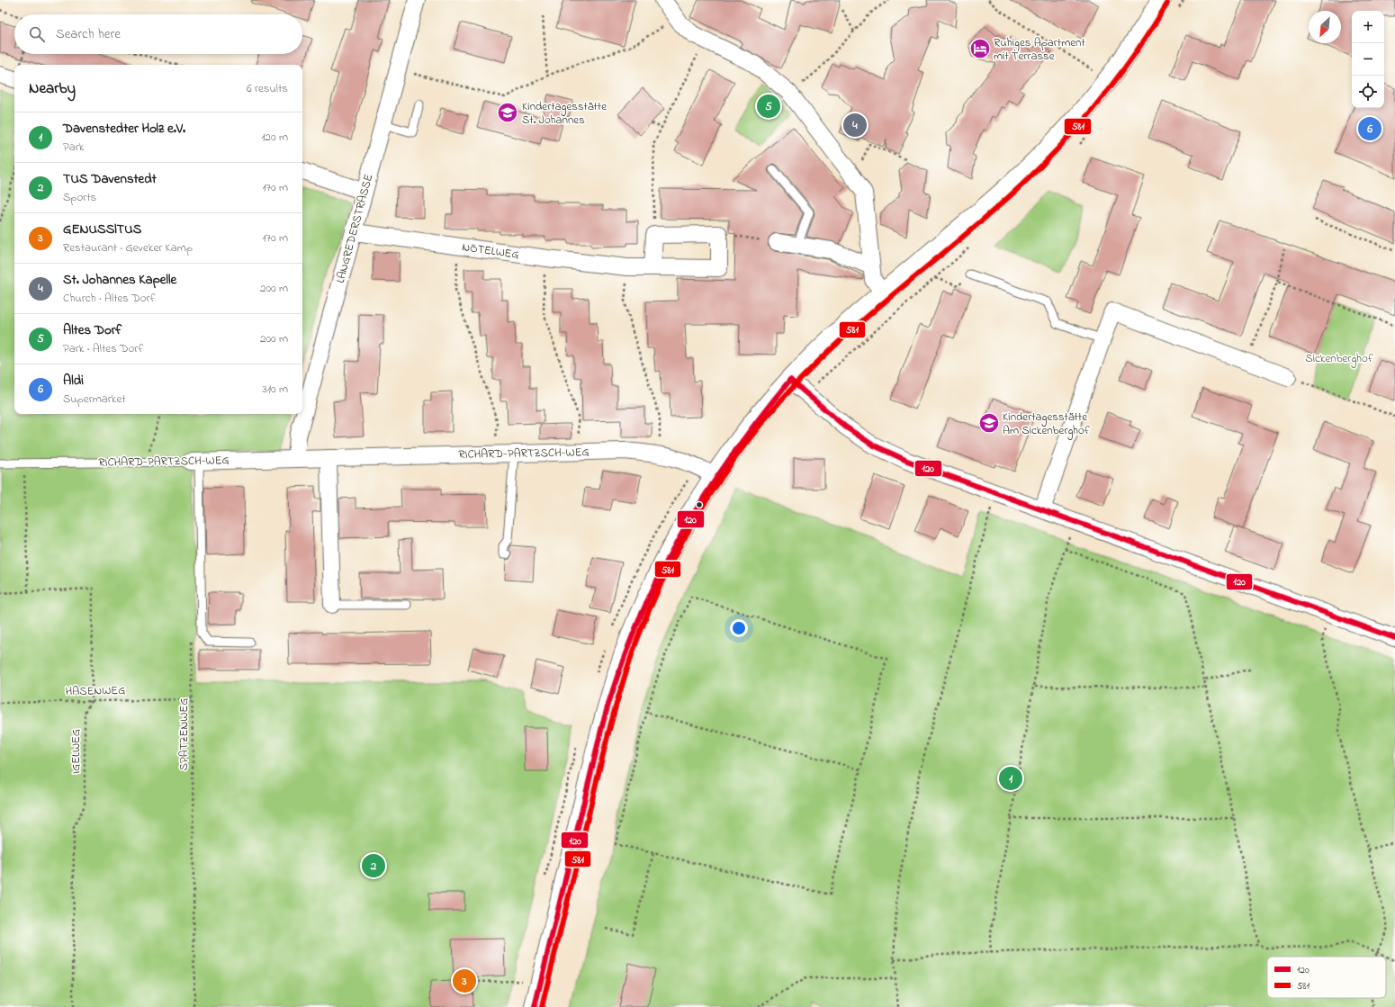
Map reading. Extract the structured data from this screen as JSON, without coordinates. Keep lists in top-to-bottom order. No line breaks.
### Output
{"streets":{"street":["LANGREDERSTRASSE","NÖTELWEG","RICHARD-PARTZSCH-WEG"],"path":["HASENWEG","SPATZENWEG","IGELWEG"]},"crossings":[["LANGREDERSTRASSE","NÖTELWEG"],["LANGREDERSTRASSE","RICHARD-PARTZSCH-WEG"],["HASENWEG","SPATZENWEG"],["HASENWEG","IGELWEG"]],"parks":["Sickenberghof"],"places":{"hotel":["Ruhiges Apartment mit Terrasse"],"school or university":["Kindertagesstätte St. Johannes","Kindertagesstätte Am Sickenberghof"]},"lines":["transit line 581","transit line 120"],"legend":["120","581"],"north":"bottom left","page":{"map_buttons":["+","−"],"search":"Search here","heading":["Nearby","6 results"],"pins":["5","4","6","1","2","3"],"list":[{"mark":"1","name":"Davenstedter Holz e.V.","note":"Park","value":"120 m"},{"mark":"2","name":"TUS Davenstedt","note":"Sports","value":"170 m"},{"mark":"3","name":"GENUSS|TUS","note":"Restaurant · Geveker Kamp","value":"170 m"},{"mark":"4","name":"St. Johannes Kapelle","note":"Church · Altes Dorf","value":"200 m"},{"mark":"5","name":"Altes Dorf","note":"Park · Altes Dorf","value":"200 m"},{"mark":"6","name":"Aldi","note":"Supermarket","value":"310 m"}]}}
